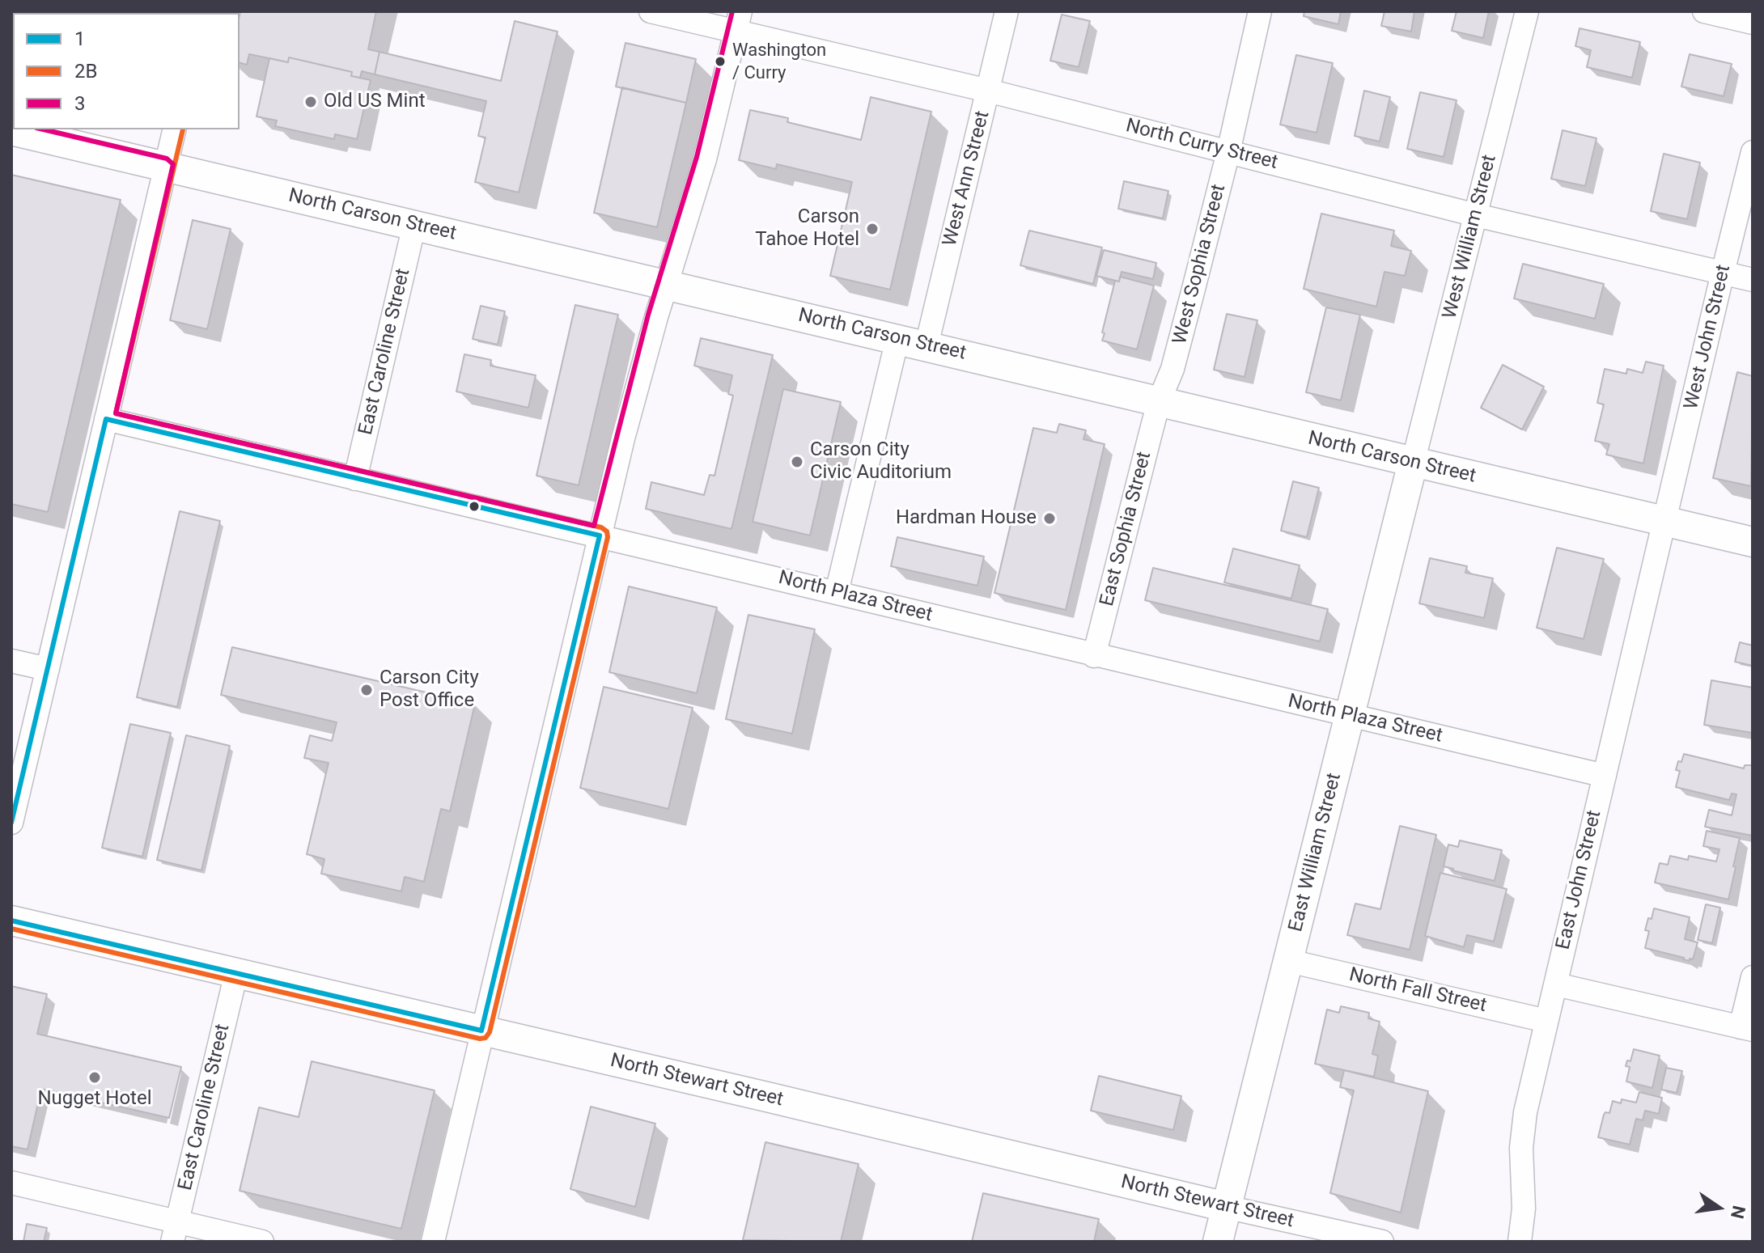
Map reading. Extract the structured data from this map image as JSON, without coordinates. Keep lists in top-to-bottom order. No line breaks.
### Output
{"streets":{"main road":["North Carson Street","East William Street","North Stewart Street"],"street":["North Curry Street","West Ann Street","West William Street","West Sophia Street","West John Street","East Caroline Street","East Sophia Street","North Plaza Street","East John Street","North Fall Street"]},"crossings":[["North Curry Street","West Ann Street"],["North Curry Street","West William Street"],["North Curry Street","West Sophia Street"],["North Curry Street","West John Street"],["West Ann Street","North Carson Street"],["North Carson Street","West William Street"],["North Carson Street","West Sophia Street"],["North Carson Street","West John Street"],["North Carson Street","East Caroline Street"],["North Carson Street","East Sophia Street"],["North Carson Street","East William Street"],["North Carson Street","East John Street"],["West William Street","East William Street"],["West Sophia Street","East Sophia Street"],["West John Street","East John Street"],["East Caroline Street","North Plaza Street"],["East Caroline Street","North Stewart Street"],["East Sophia Street","North Plaza Street"],["North Plaza Street","East William Street"],["North Plaza Street","East John Street"],["East William Street","North Fall Street"],["East William Street","North Stewart Street"],["East John Street","North Fall Street"]],"places":["Washington / Curry","Old US Mint","Carson Tahoe Hotel","Carson City Civic Auditorium","Hardman House","Carson City Post Office","Nugget Hotel"],"lines":["transit line 3","transit line 2B","transit line 1"],"legend":["1","2B","3"],"north":"right"}
